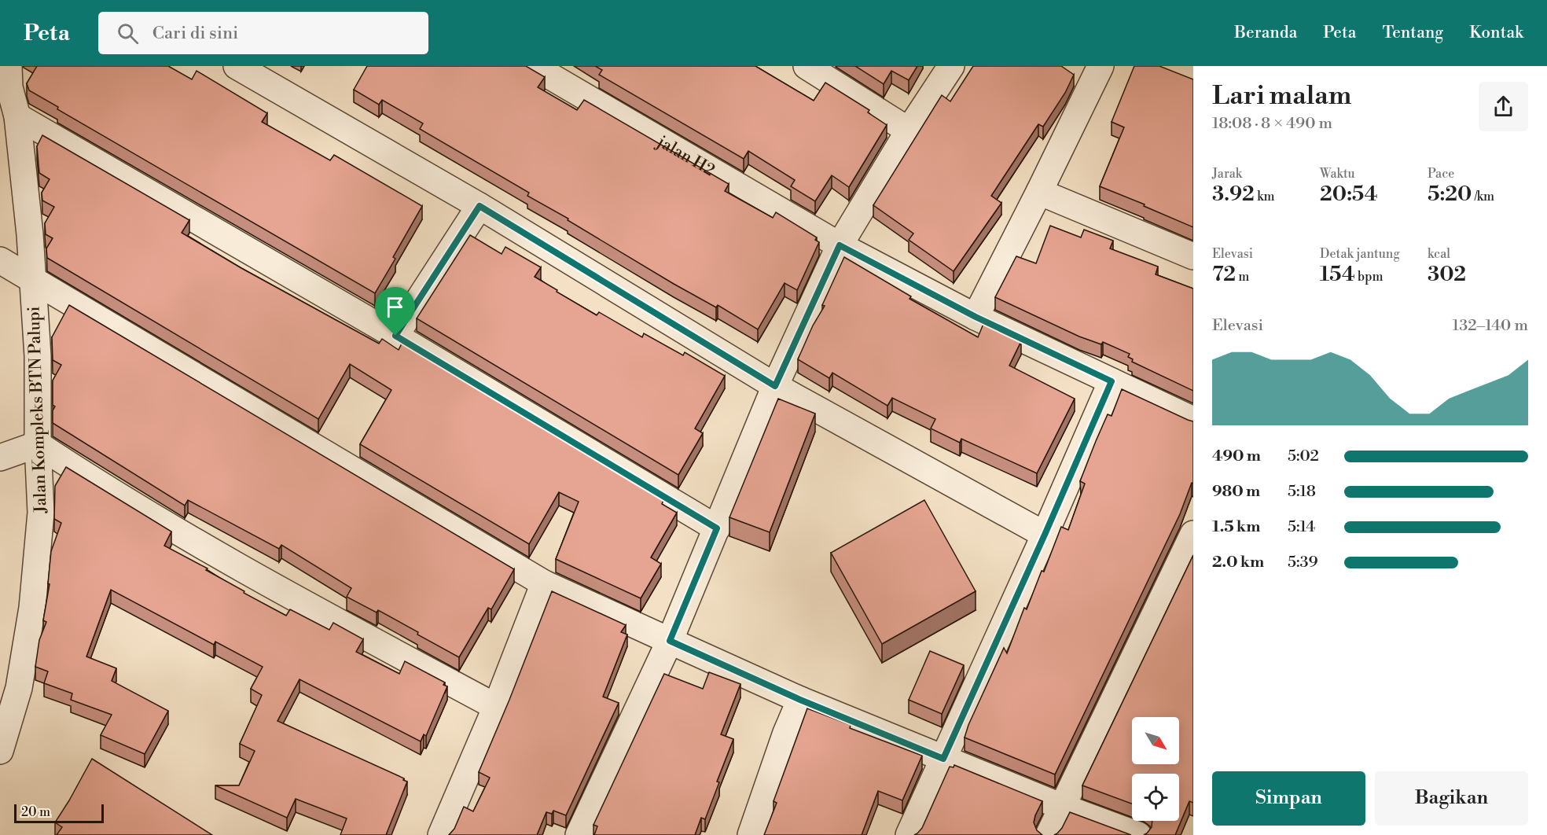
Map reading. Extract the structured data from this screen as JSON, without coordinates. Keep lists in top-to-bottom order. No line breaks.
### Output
{"streets":{"street":["jalan H2","Jalan Kompleks BTN Palupi"]},"scale_bar":"20 m","north":"bottom right","page":{"header":"Peta","search":"Cari di sini","nav":["Beranda","Peta","Tentang","Kontak"],"heading":["Lari malam","18:08 · 8 × 490 m"],"stats":[["Jarak","3.92 km"],["Waktu","20:54"],["Pace","5:20 /km"],["Elevasi","72 m"],["Detak jantung","154 bpm"],["kcal","302"]],"chart":["Elevasi","132–140 m"],"list":[{"name":"490 m","note":"5:02"},{"name":"980 m","note":"5:18"},{"name":"1.5 km","note":"5:14"},{"name":"2.0 km","note":"5:39"}],"buttons":["Simpan","Bagikan"],"scale":"20 m"}}
